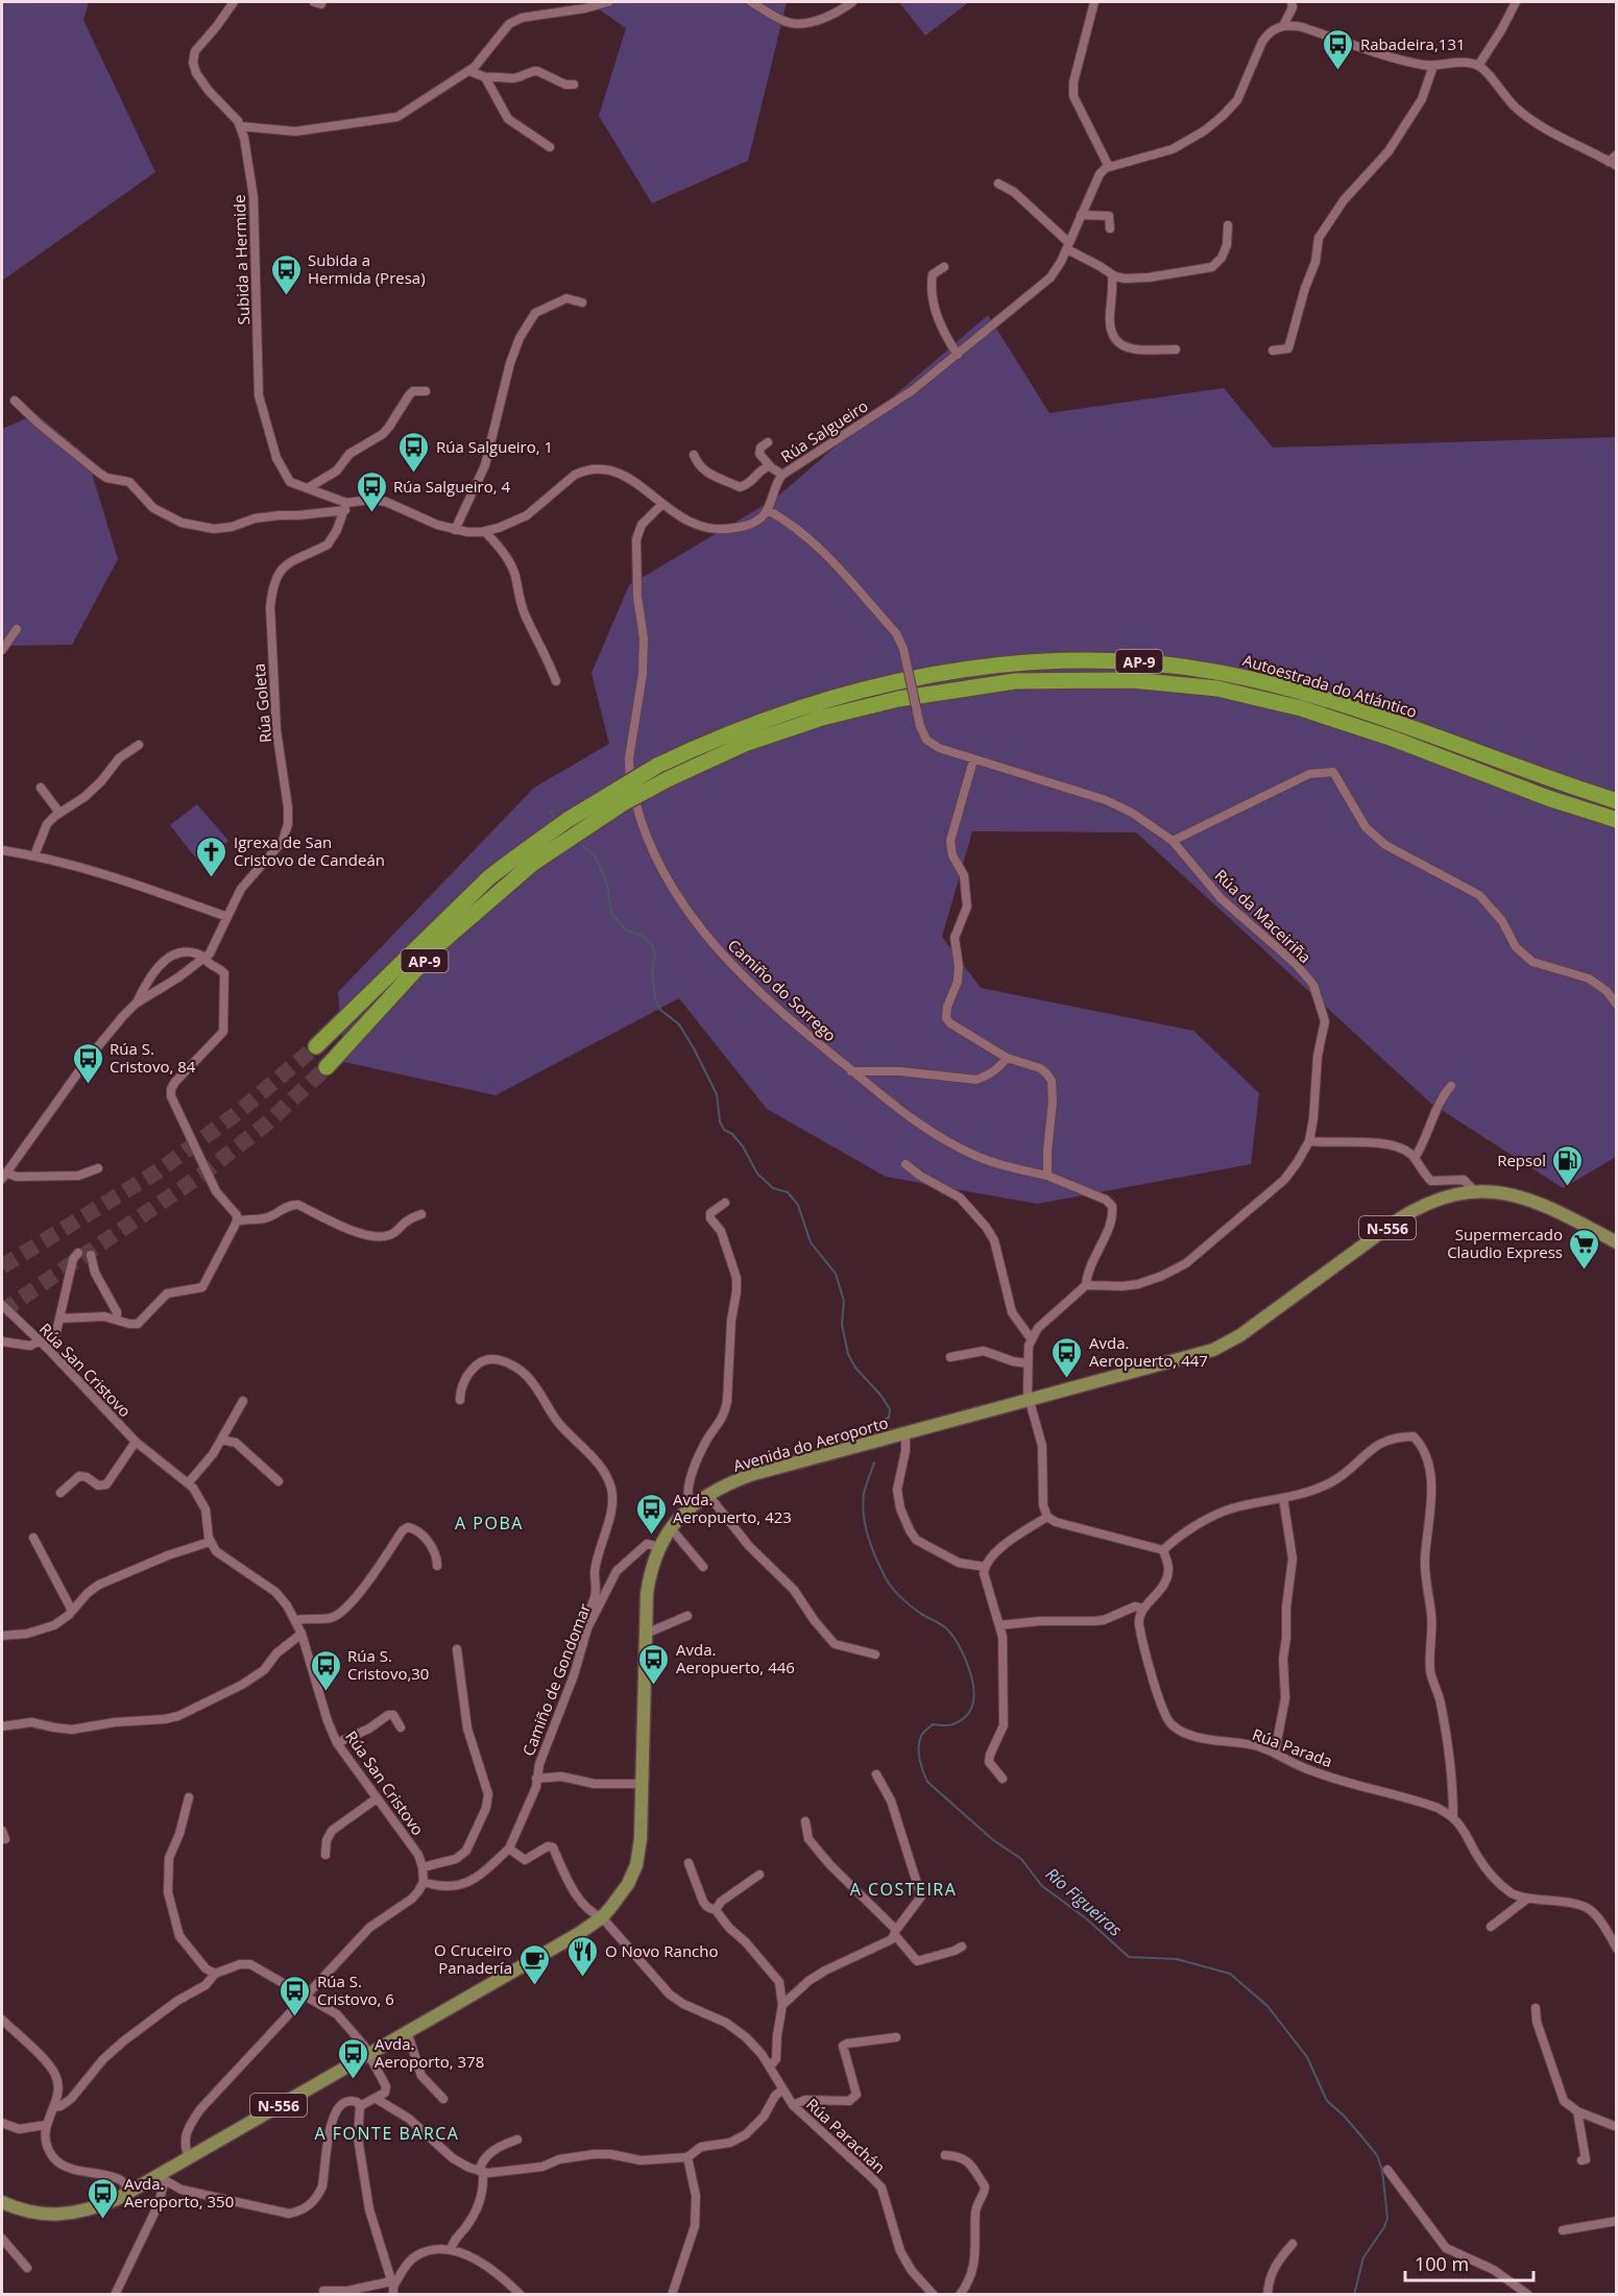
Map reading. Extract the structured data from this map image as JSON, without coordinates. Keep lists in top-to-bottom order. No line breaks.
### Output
{"streets":{"highway":["AP-9","Autoestrada do Atlántico"],"main road":["N-556","Avenida do Aeroporto"],"street":["Subida a Hermide","Rúa Salgueiro","Rúa Goleta","Rúa da Maceiriña","Camiño do Sorrego","Rúa San Cristovo","Camiño de Gondomar","Rúa Parada","Rúa Parachán"]},"crossings":[["Subida a Hermide","Rúa Goleta"],["Rúa Salgueiro","Rúa da Maceiriña"],["Rúa da Maceiriña","Camiño do Sorrego"],["Rúa San Cristovo","Camiño de Gondomar"],["Avenida do Aeroporto","Camiño de Gondomar"],["Avenida do Aeroporto","Rúa Parachán"]],"districts":["A POBA","A COSTEIRA","A FONTE BARCA"],"water":["Río Figueiras"],"places":{"bus stop":["Rabadeira,131","Subida a Hermida (Presa)","Rúa Salgueiro, 1","Rúa Salgueiro, 4","Rúa S. Cristovo, 84","Avda. Aeropuerto, 447","Avda. Aeropuerto, 423","Avda. Aeropuerto, 446","Rúa S. Cristovo,30","Rúa S. Cristovo, 6","Avda. Aeroporto, 378","Avda. Aeroporto, 350"],"church":["Igrexa de San Cristovo de Candeán"],"fuel station":["Repsol"],"supermarket":["Supermercado Claudio Express"],"restaurant":["O Novo Rancho"],"cafe":["O Cruceiro Panadería"]},"scale_bar":"100 m"}
